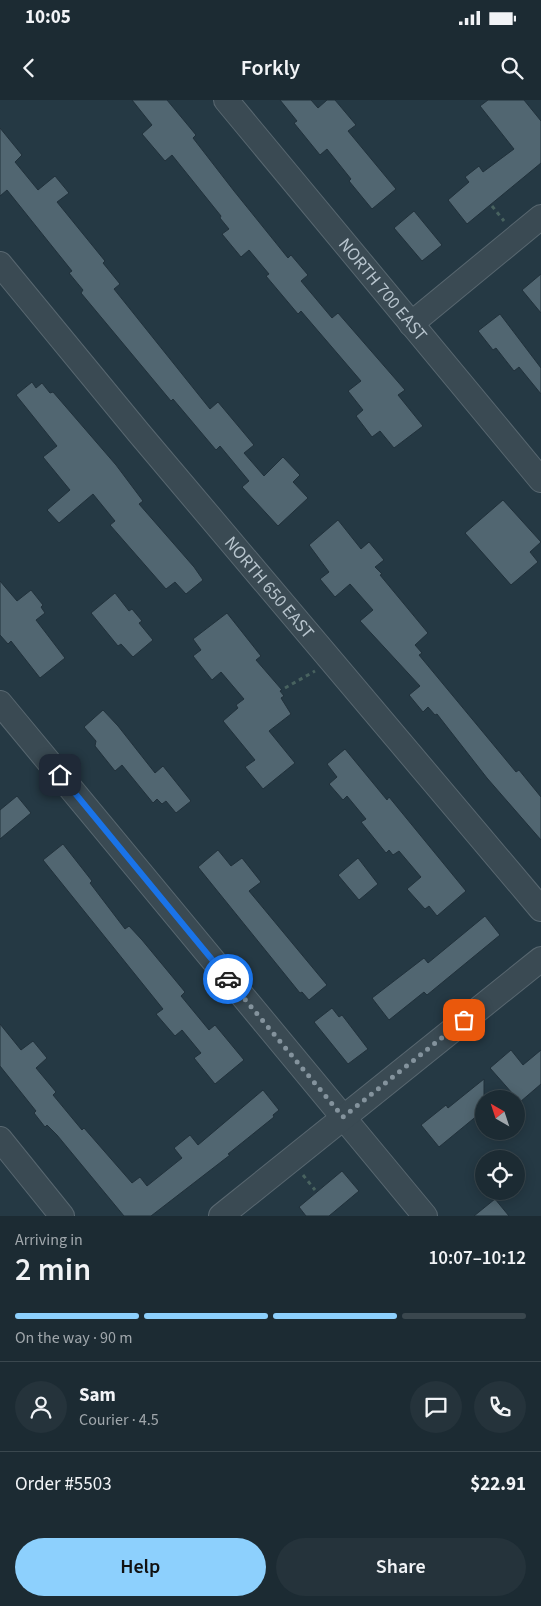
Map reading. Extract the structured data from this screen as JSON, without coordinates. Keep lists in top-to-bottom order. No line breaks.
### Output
{"streets":{"street":["NORTH 700 EAST","NORTH 650 EAST"]},"north":"top left","page":{"status":"10:05","header":"Forkly","heading":["2 min","Arriving in","10:07–10:12"],"panel":["Sam","Courier · 4.5","Order #5503","$22.91"],"bar":"On the way · 90 m","buttons":["Help","Share"]}}
